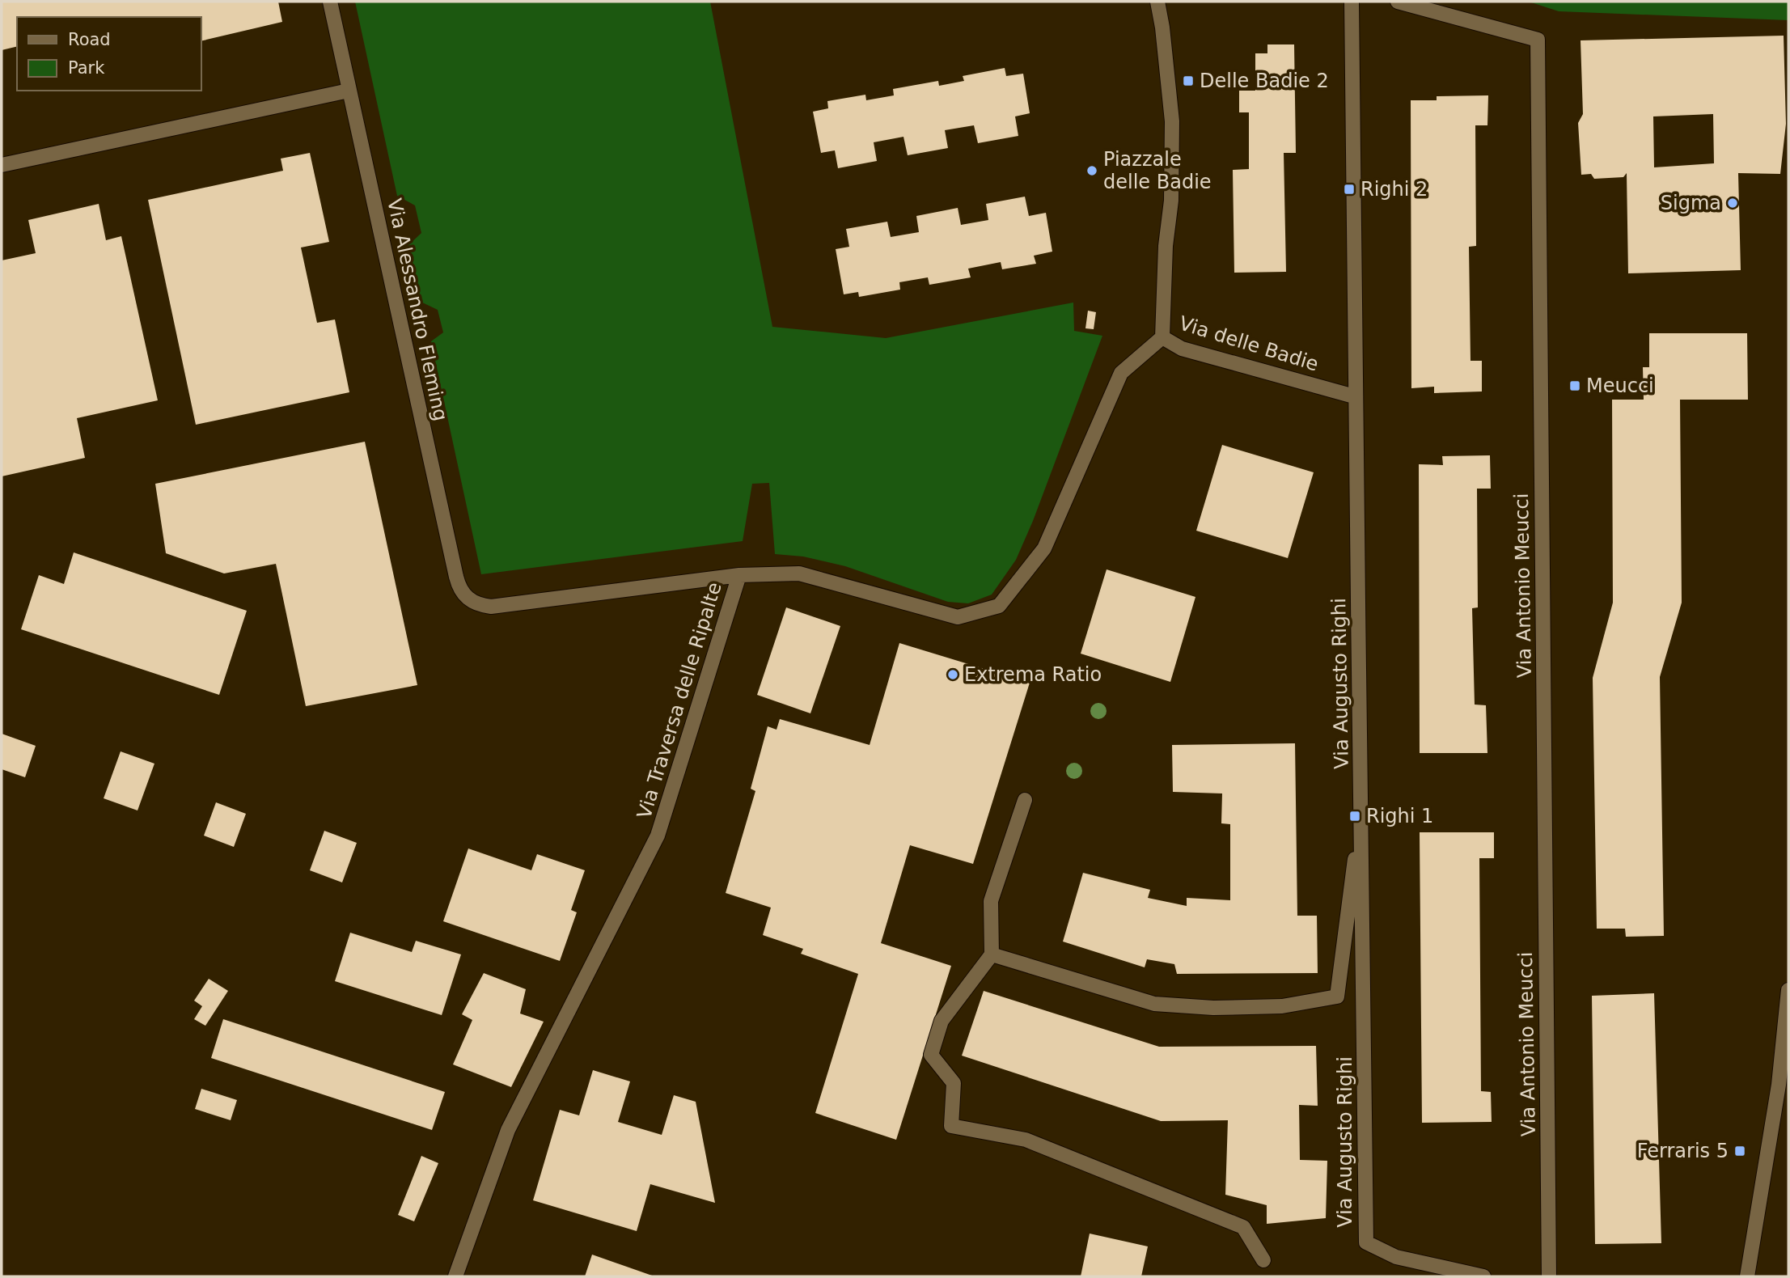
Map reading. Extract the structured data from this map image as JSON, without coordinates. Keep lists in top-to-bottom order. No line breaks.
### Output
{"streets":{"street":["Via Alessandro Fleming","Via delle Badie","Via Antonio Meucci","Via Augusto Righi","Via Traversa delle Ripalte"]},"crossings":[["Via Alessandro Fleming","Via Traversa delle Ripalte"],["Via delle Badie","Via Augusto Righi"],["Via delle Badie","Via Traversa delle Ripalte"]],"places":{"transit":["Delle Badie 2","Righi 2","Meucci","Righi 1","Ferraris 5"],"other":["Piazzale delle Badie","Sigma","Extrema Ratio"]},"legend":["Road","Park"]}
